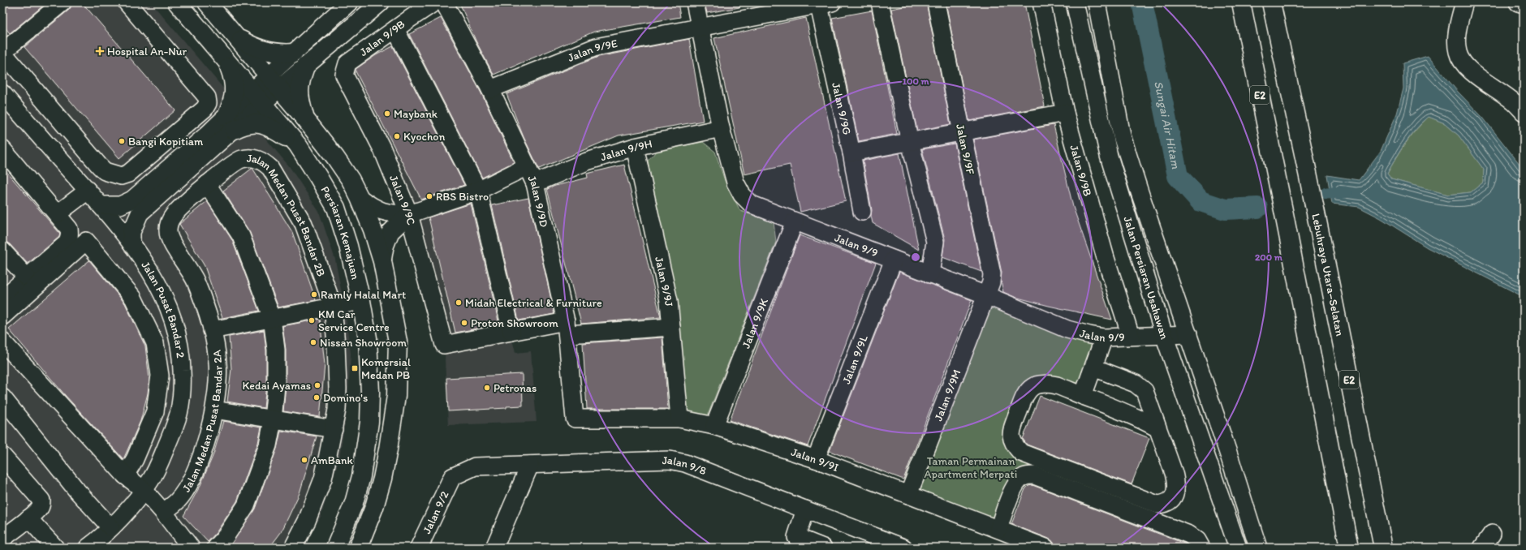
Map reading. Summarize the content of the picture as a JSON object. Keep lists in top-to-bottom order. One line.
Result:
{"streets":{"main road":["E2","Persiaran Kemajuan","Lebuhraya Utara–Selatan"],"street":["Jalan 9/9B","Jalan 9/9E","Jalan 9/9G","Jalan 9/9F","Jalan 9/9H","Jalan 9/9C","Jalan 9/9D","Jalan Medan Pusat Bandar 2B","Jalan 9/9","Jalan Persiaran Usahawan","Jalan 9/9J","Jalan Pusat Bandar 2","Jalan 9/9K","Jalan 9/9L","Jalan 9/9M","Jalan Medan Pusat Bandar 2A","Jalan 9/9I","Jalan 9/8","Jalan 9/2"]},"crossings":[["Jalan 9/9B","Jalan 9/9C"],["Jalan 9/9B","Jalan 9/9"],["Jalan 9/9E","Jalan 9/9D"],["Jalan 9/9E","Jalan 9/9"],["Jalan 9/9F","Jalan 9/9"],["Jalan 9/9F","Jalan 9/9M"],["Jalan 9/9H","Jalan 9/9D"],["Jalan 9/9H","Jalan 9/9"],["Jalan 9/9H","Jalan 9/9J"],["Jalan 9/9D","Jalan 9/9I"],["Jalan Medan Pusat Bandar 2B","Jalan Medan Pusat Bandar 2A"],["Jalan 9/9","Jalan Persiaran Usahawan"],["Jalan 9/9","Jalan 9/9K"],["Jalan 9/9","Jalan 9/9L"],["Jalan 9/9","Jalan 9/9M"],["Jalan 9/9J","Jalan 9/9I"],["Jalan 9/9K","Jalan 9/9I"],["Jalan 9/9L","Jalan 9/9I"],["Jalan 9/9M","Jalan 9/9I"],["Jalan 9/8","Jalan 9/2"]],"water":["Sungai Air Hitam"],"parks":["Taman Permainan Apartment Merpati"],"places":{"health":["Hospital An-Nur"],"other":["Maybank","Kyochon","Bangi Kopitiam","RBS Bistro","Ramly Halal Mart","Midah Electrical & Furniture","KM Car Service Centre","Proton Showroom","Nissan Showroom","Kedai Ayamas","Petronas","Domino's","AmBank"],"transit":["Komersial Medan PB"]},"rings":["100 m","200 m"]}
